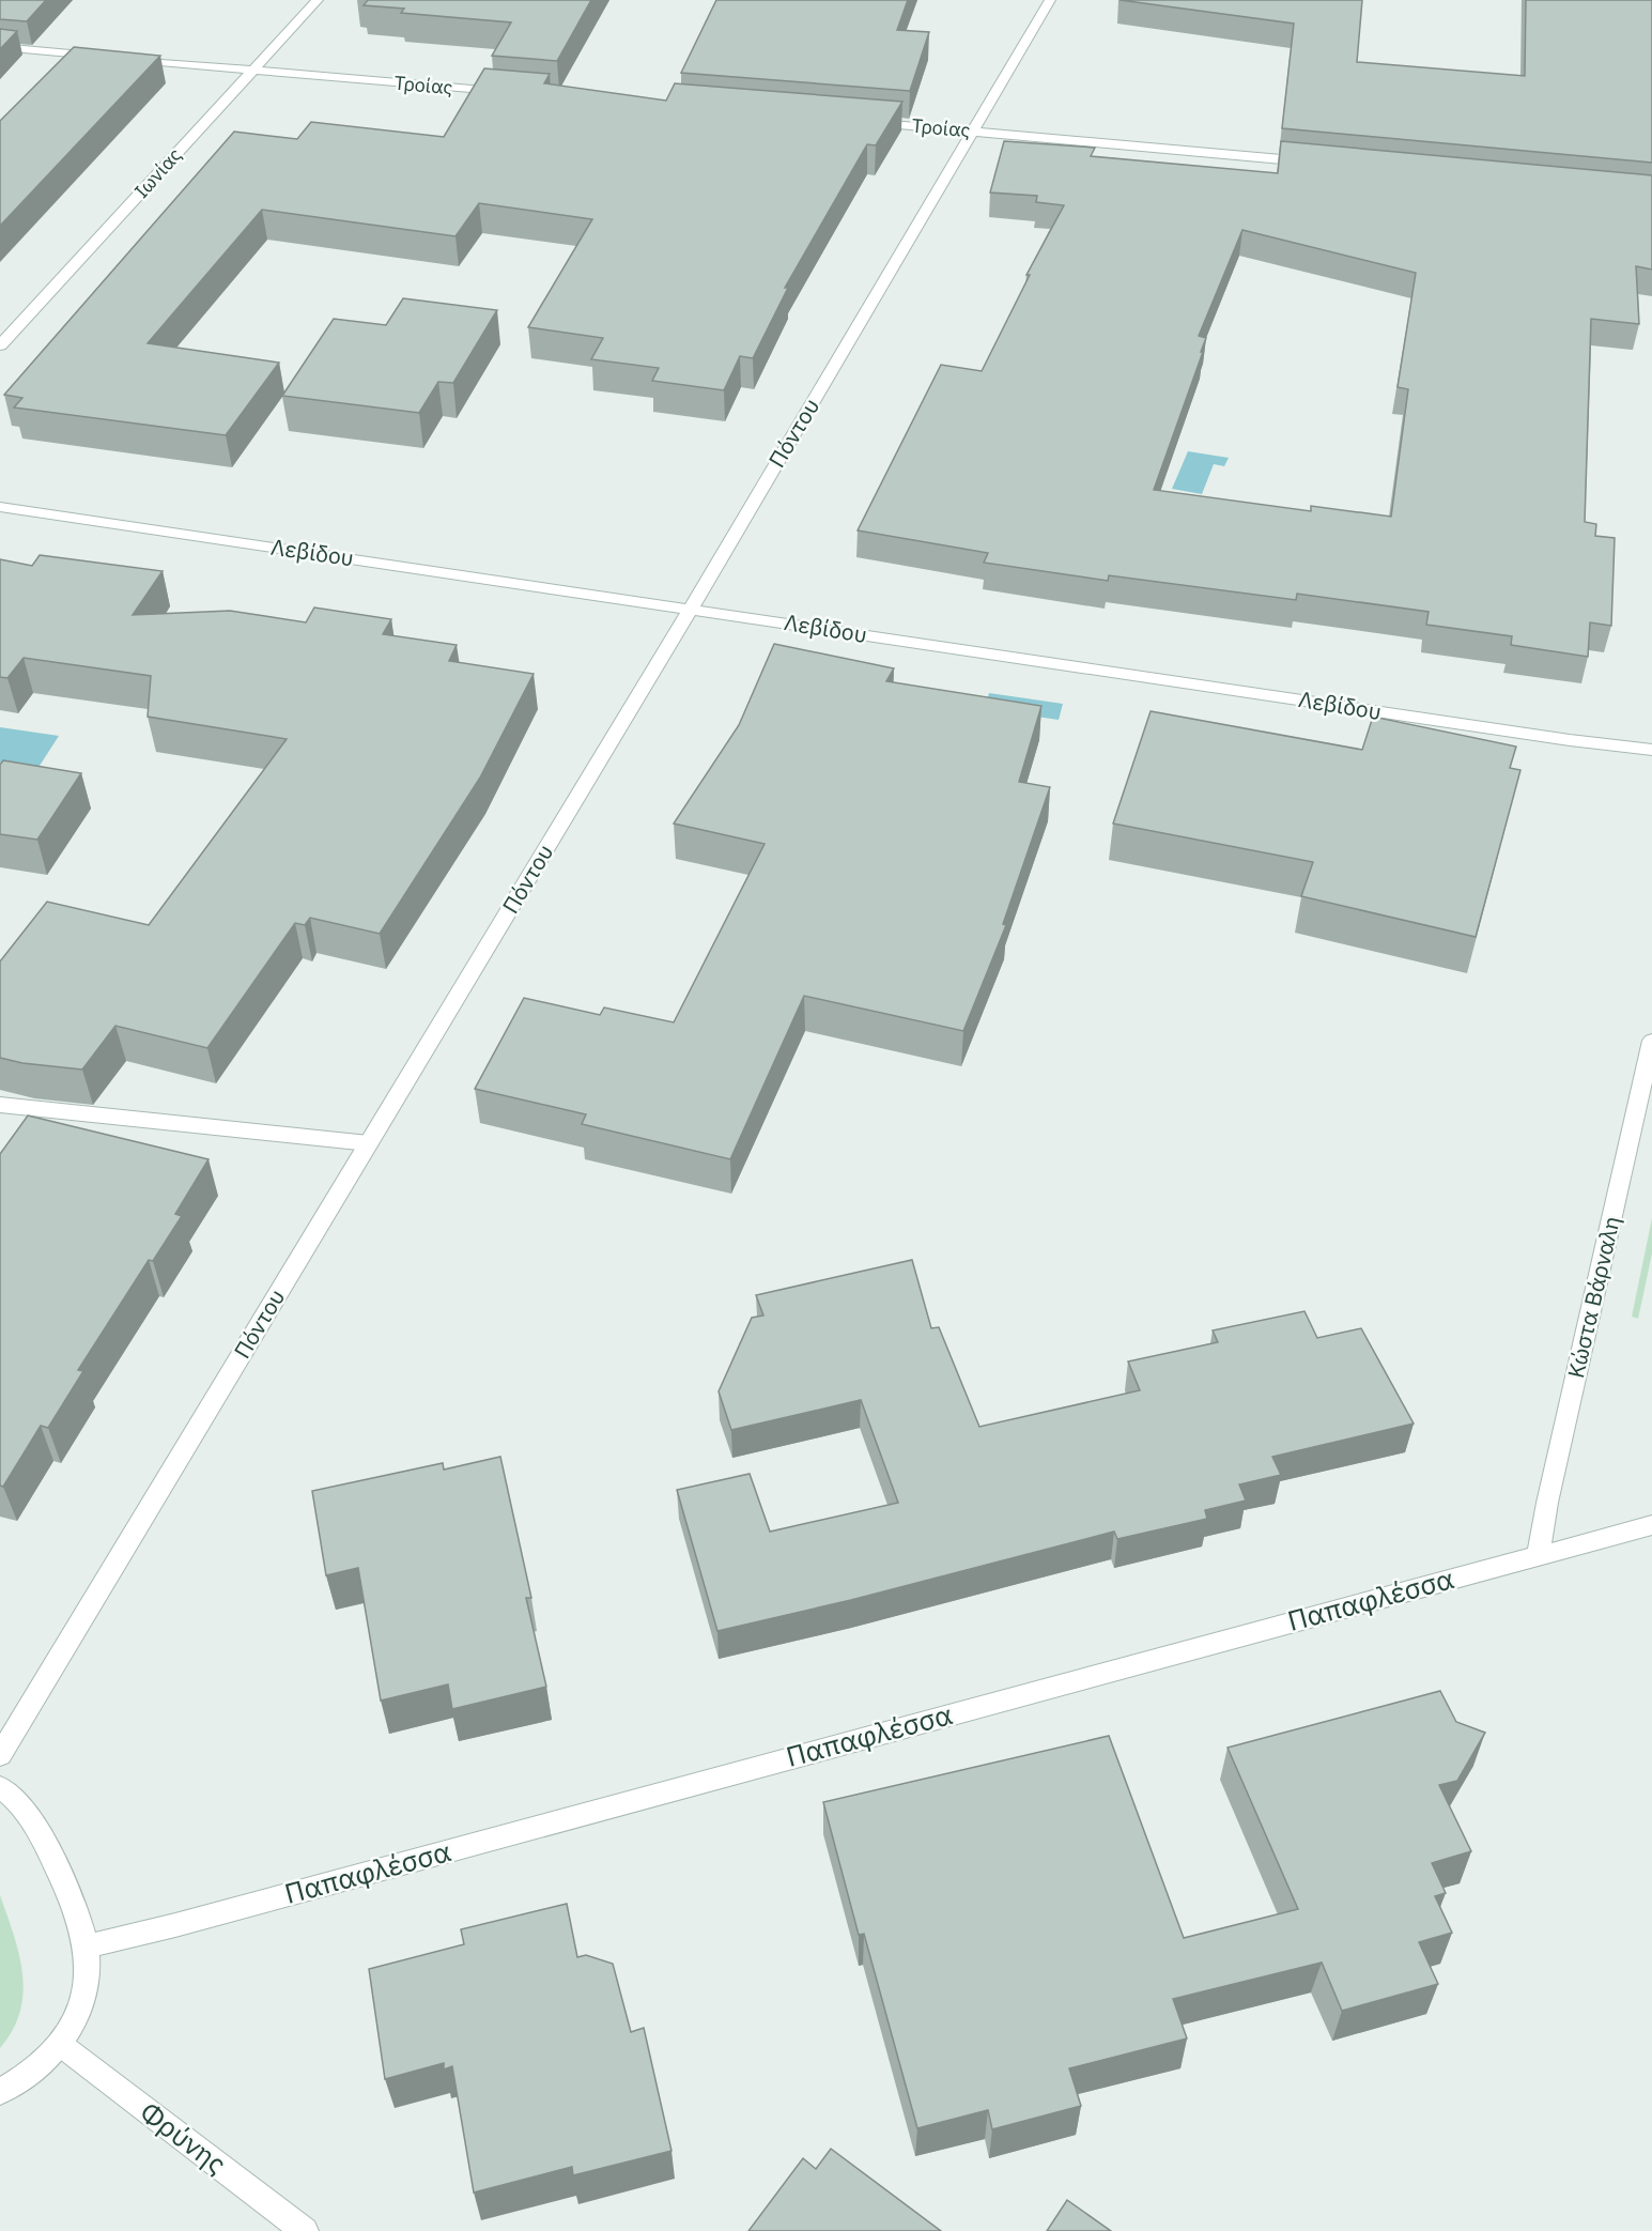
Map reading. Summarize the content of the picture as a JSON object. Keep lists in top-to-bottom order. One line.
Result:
{"streets":{"street":["Τροίας","Ιωνίας","Πόντου","Λεβίδου","Κώστα Βάρναλη","Παπαφλέσσα","Φρύνης"]},"crossings":[["Τροίας","Ιωνίας"],["Τροίας","Πόντου"],["Πόντου","Λεβίδου"],["Κώστα Βάρναλη","Παπαφλέσσα"]]}
